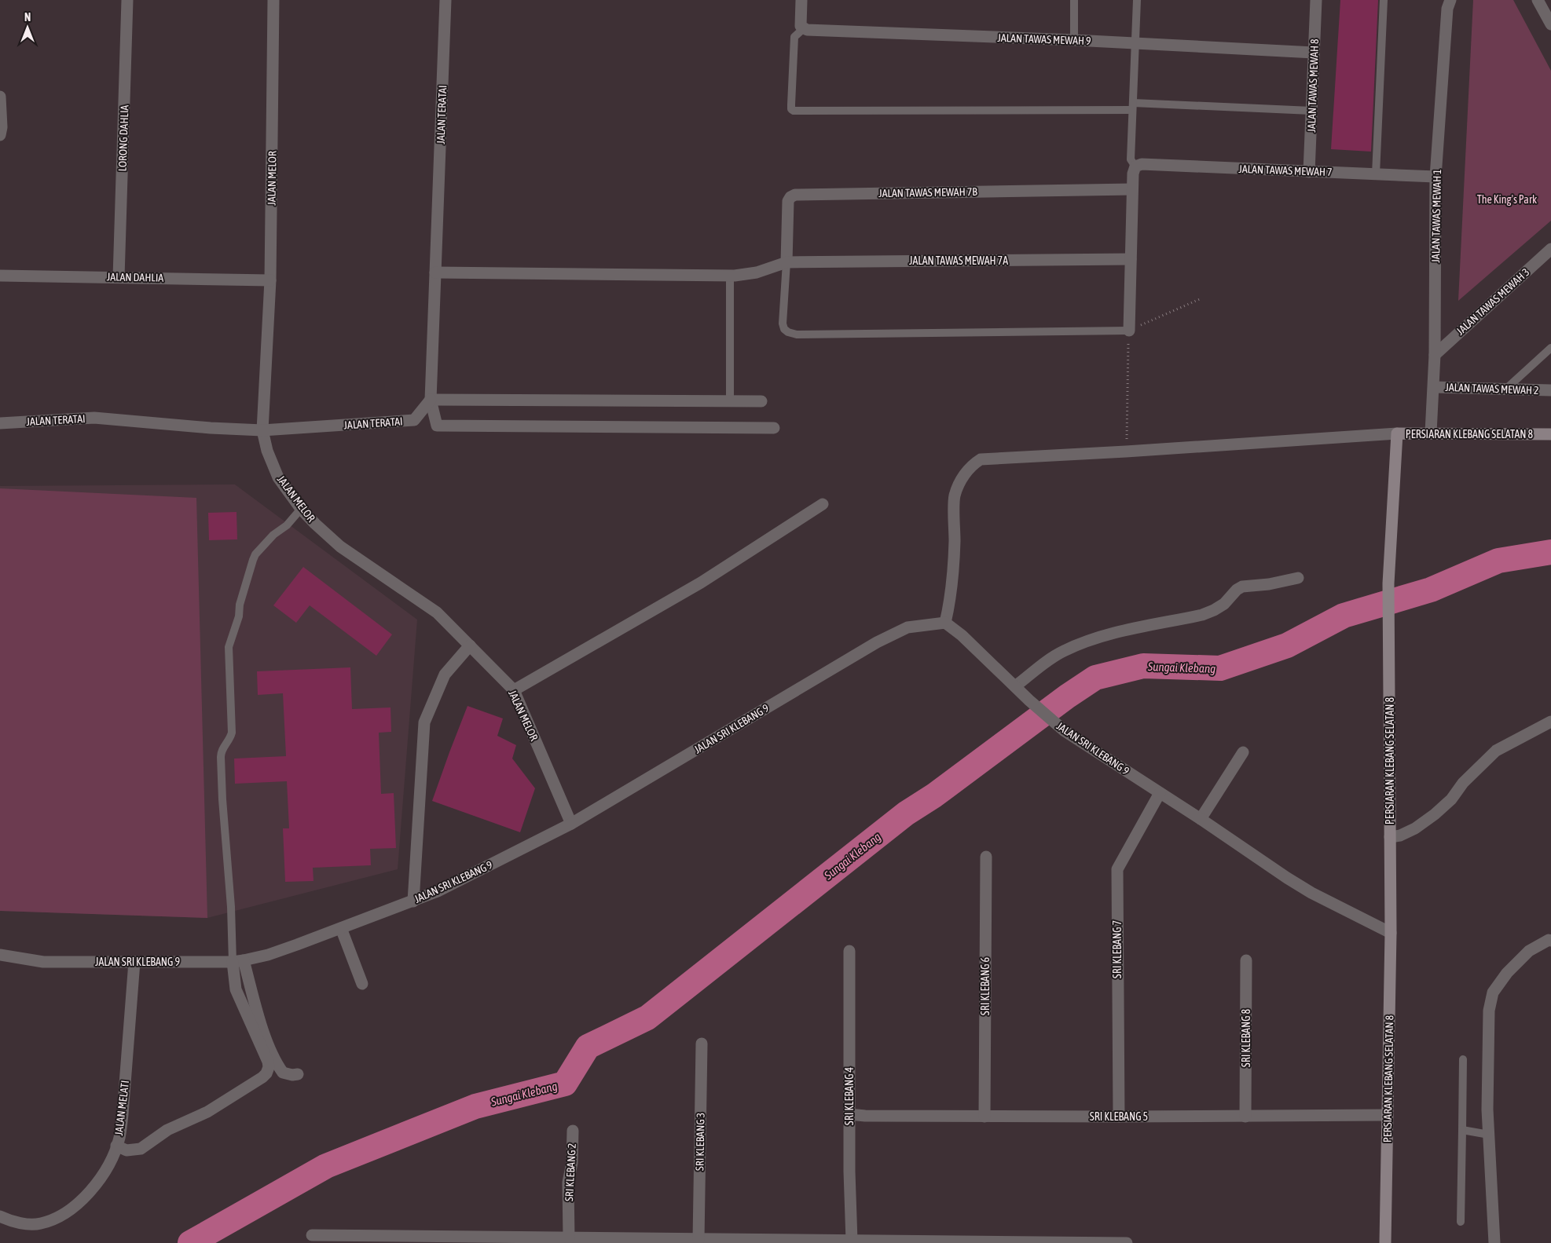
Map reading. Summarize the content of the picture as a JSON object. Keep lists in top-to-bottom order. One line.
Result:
{"streets":{"street":["JALAN TAWAS MEWAH 9","JALAN TAWAS MEWAH 8","JALAN TERATAI","LORONG DAHLIA","JALAN TAWAS MEWAH 7","JALAN MELOR","JALAN TAWAS MEWAH 7B","JALAN TAWAS MEWAH 1","JALAN TAWAS MEWAH 7A","JALAN DAHLIA","JALAN TAWAS MEWAH 3","JALAN TAWAS MEWAH 2","PERSIARAN KLEBANG SELATAN 8","JALAN SRI KLEBANG 9","SRI KLEBANG 7","SRI KLEBANG 6","SRI KLEBANG 8","SRI KLEBANG 4","JALAN MELATI","SRI KLEBANG 5","SRI KLEBANG 3","SRI KLEBANG 2"]},"crossings":[["JALAN TAWAS MEWAH 9","JALAN TAWAS MEWAH 8"],["JALAN TAWAS MEWAH 8","JALAN TAWAS MEWAH 7"],["JALAN TERATAI","JALAN MELOR"],["JALAN TERATAI","JALAN TAWAS MEWAH 7A"],["LORONG DAHLIA","JALAN DAHLIA"],["JALAN TAWAS MEWAH 7","JALAN TAWAS MEWAH 1"],["JALAN MELOR","JALAN DAHLIA"],["JALAN MELOR","JALAN SRI KLEBANG 9"],["JALAN TAWAS MEWAH 7B","JALAN TAWAS MEWAH 7A"],["JALAN TAWAS MEWAH 1","JALAN TAWAS MEWAH 3"],["JALAN TAWAS MEWAH 1","JALAN TAWAS MEWAH 2"],["JALAN TAWAS MEWAH 1","PERSIARAN KLEBANG SELATAN 8"],["PERSIARAN KLEBANG SELATAN 8","JALAN SRI KLEBANG 9"],["PERSIARAN KLEBANG SELATAN 8","SRI KLEBANG 5"],["JALAN SRI KLEBANG 9","SRI KLEBANG 7"],["JALAN SRI KLEBANG 9","JALAN MELATI"],["SRI KLEBANG 7","SRI KLEBANG 5"],["SRI KLEBANG 6","SRI KLEBANG 5"],["SRI KLEBANG 8","SRI KLEBANG 5"],["SRI KLEBANG 4","SRI KLEBANG 5"]],"water":["Sungai Klebang"],"parks":["The King's Park"],"north":"top"}
